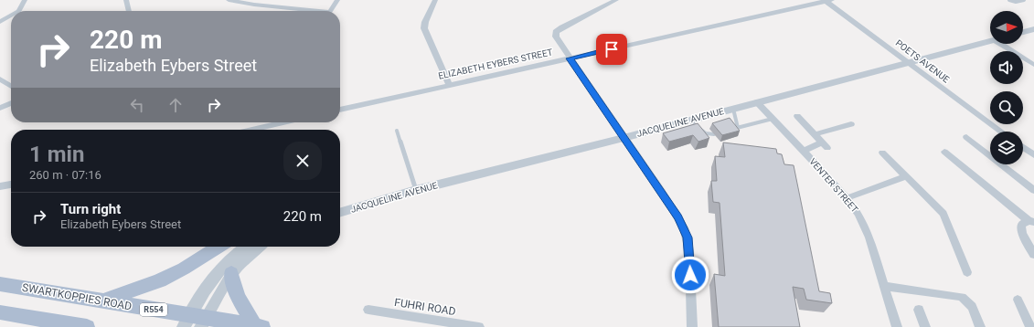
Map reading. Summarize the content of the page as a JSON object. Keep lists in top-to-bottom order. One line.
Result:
{"streets":{"main road":["SWARTKOPPIES ROAD","R554"],"street":["POETS AVENUE","ELIZABETH EYBERS STREET","JACQUELINE AVENUE","VENTER STREET","FUHRI ROAD"]},"crossings":[["POETS AVENUE","ELIZABETH EYBERS STREET"],["POETS AVENUE","JACQUELINE AVENUE"],["JACQUELINE AVENUE","VENTER STREET"]],"north":"right","page":{"turn":["220 m","Elizabeth Eybers Street"],"heading":["1 min","260 m · 07:16"],"list":[{"name":"Turn right","note":"Elizabeth Eybers Street","value":"220 m"}]}}
